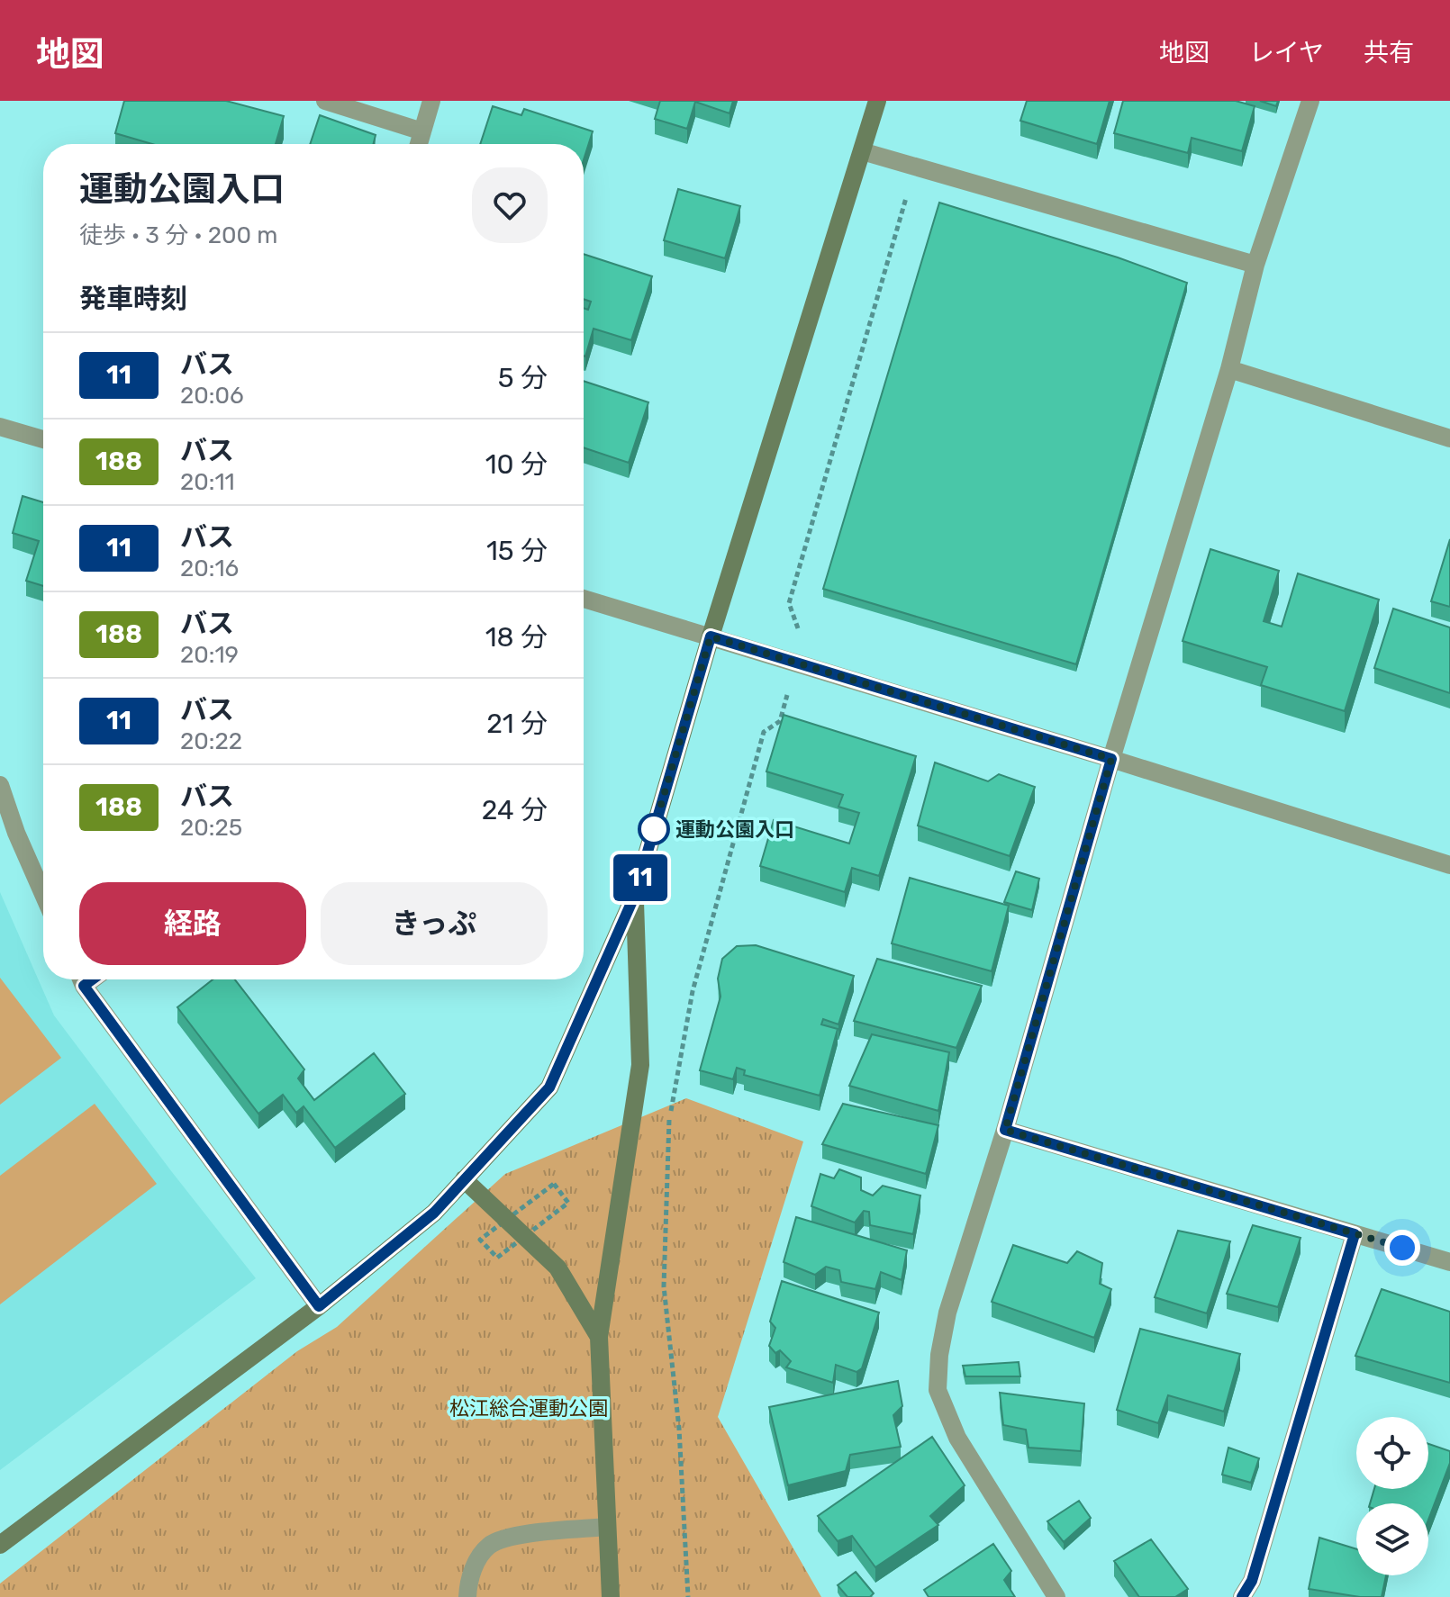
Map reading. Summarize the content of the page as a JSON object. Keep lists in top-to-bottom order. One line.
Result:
{"parks":["松江総合運動公園"],"places":["運動公園入口"],"lines":["bus line 11"],"page":{"header":"地図","nav":["地図","レイヤ","共有"],"on_map":"11","heading":[["運動公園入口","徒歩 · 3 分 · 200 m"],"発車時刻"],"list":[{"mark":"11","name":"バス","note":"20:06","value":"5 分"},{"mark":"188","name":"バス","note":"20:11","value":"10 分"},{"mark":"11","name":"バス","note":"20:16","value":"15 分"},{"mark":"188","name":"バス","note":"20:19","value":"18 分"},{"mark":"11","name":"バス","note":"20:22","value":"21 分"},{"mark":"188","name":"バス","note":"20:25","value":"24 分"}],"buttons":["経路","きっぷ"]}}
